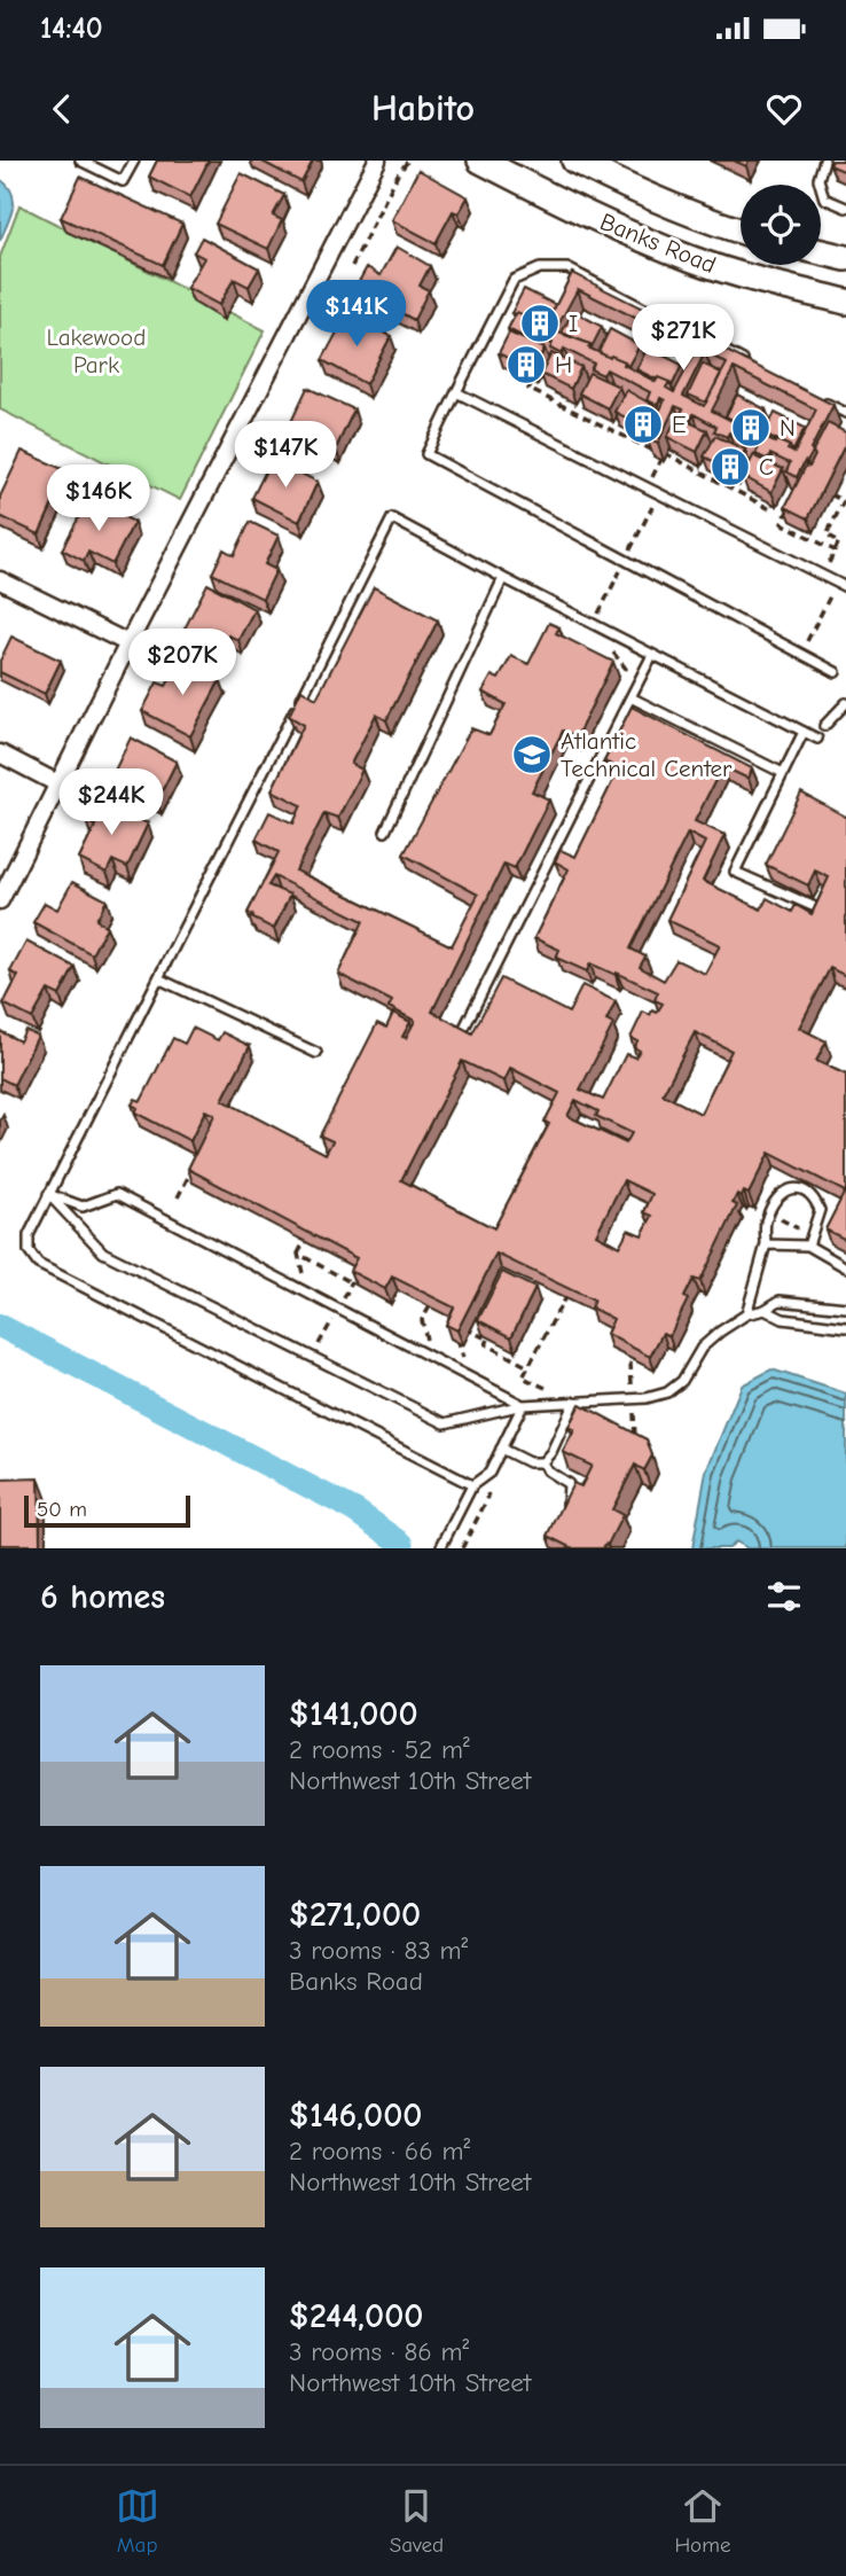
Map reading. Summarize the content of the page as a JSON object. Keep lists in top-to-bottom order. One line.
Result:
{"streets":{"street":["Banks Road"]},"parks":["Lakewood Park"],"places":{"building":["I","H","E","N","C"],"school or university":["Atlantic Technical Center"]},"scale_bar":"50 m","page":{"status":"14:40","header":"Habito","price":["$141K","$271K","$147K","$146K","$207K","$244K"],"scale":"50 m","heading":"6 homes","list":[{"name":"$141,000","note":"2 rooms · 52 m² · Northwest 10th Street"},{"name":"$271,000","note":"3 rooms · 83 m² · Banks Road"},{"name":"$146,000","note":"2 rooms · 66 m² · Northwest 10th Street"},{"name":"$244,000","note":"3 rooms · 86 m² · Northwest 10th Street"}],"tabs":["Map","Saved","Home"]}}
